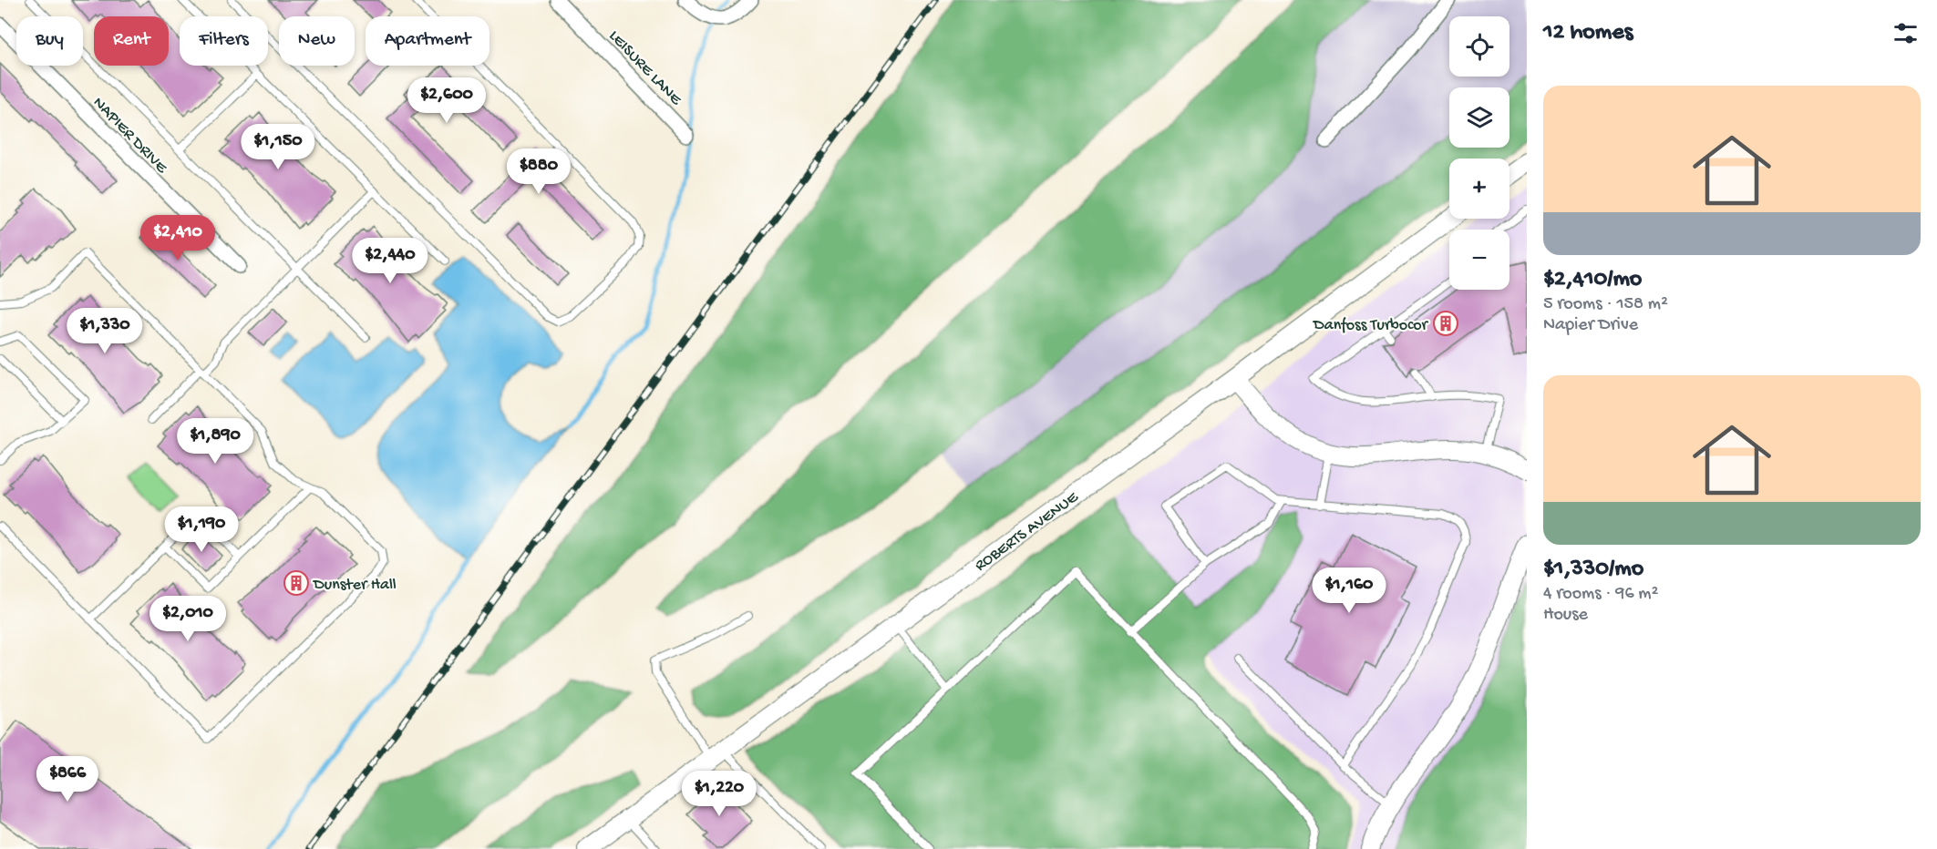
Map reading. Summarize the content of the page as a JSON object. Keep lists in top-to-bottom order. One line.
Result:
{"streets":{"street":["LEISURE LANE","NAPIER DRIVE","ROBERTS AVENUE"]},"places":{"building":["Danfoss Turbocor","Dunster Hall"]},"page":{"heading":"12 homes","map_buttons":["+","−"],"chip":["Buy","Rent","Filters","New","Apartment"],"list":[{"name":"$2,410/mo","note":"5 rooms · 158 m² · Napier Drive"},{"name":"$1,330/mo","note":"4 rooms · 96 m² · House"}],"price":["$2,600","$1,150","$880","$2,410","$2,440","$1,330","$1,890","$1,190","$1,160","$2,010","$866","$1,220"]}}
